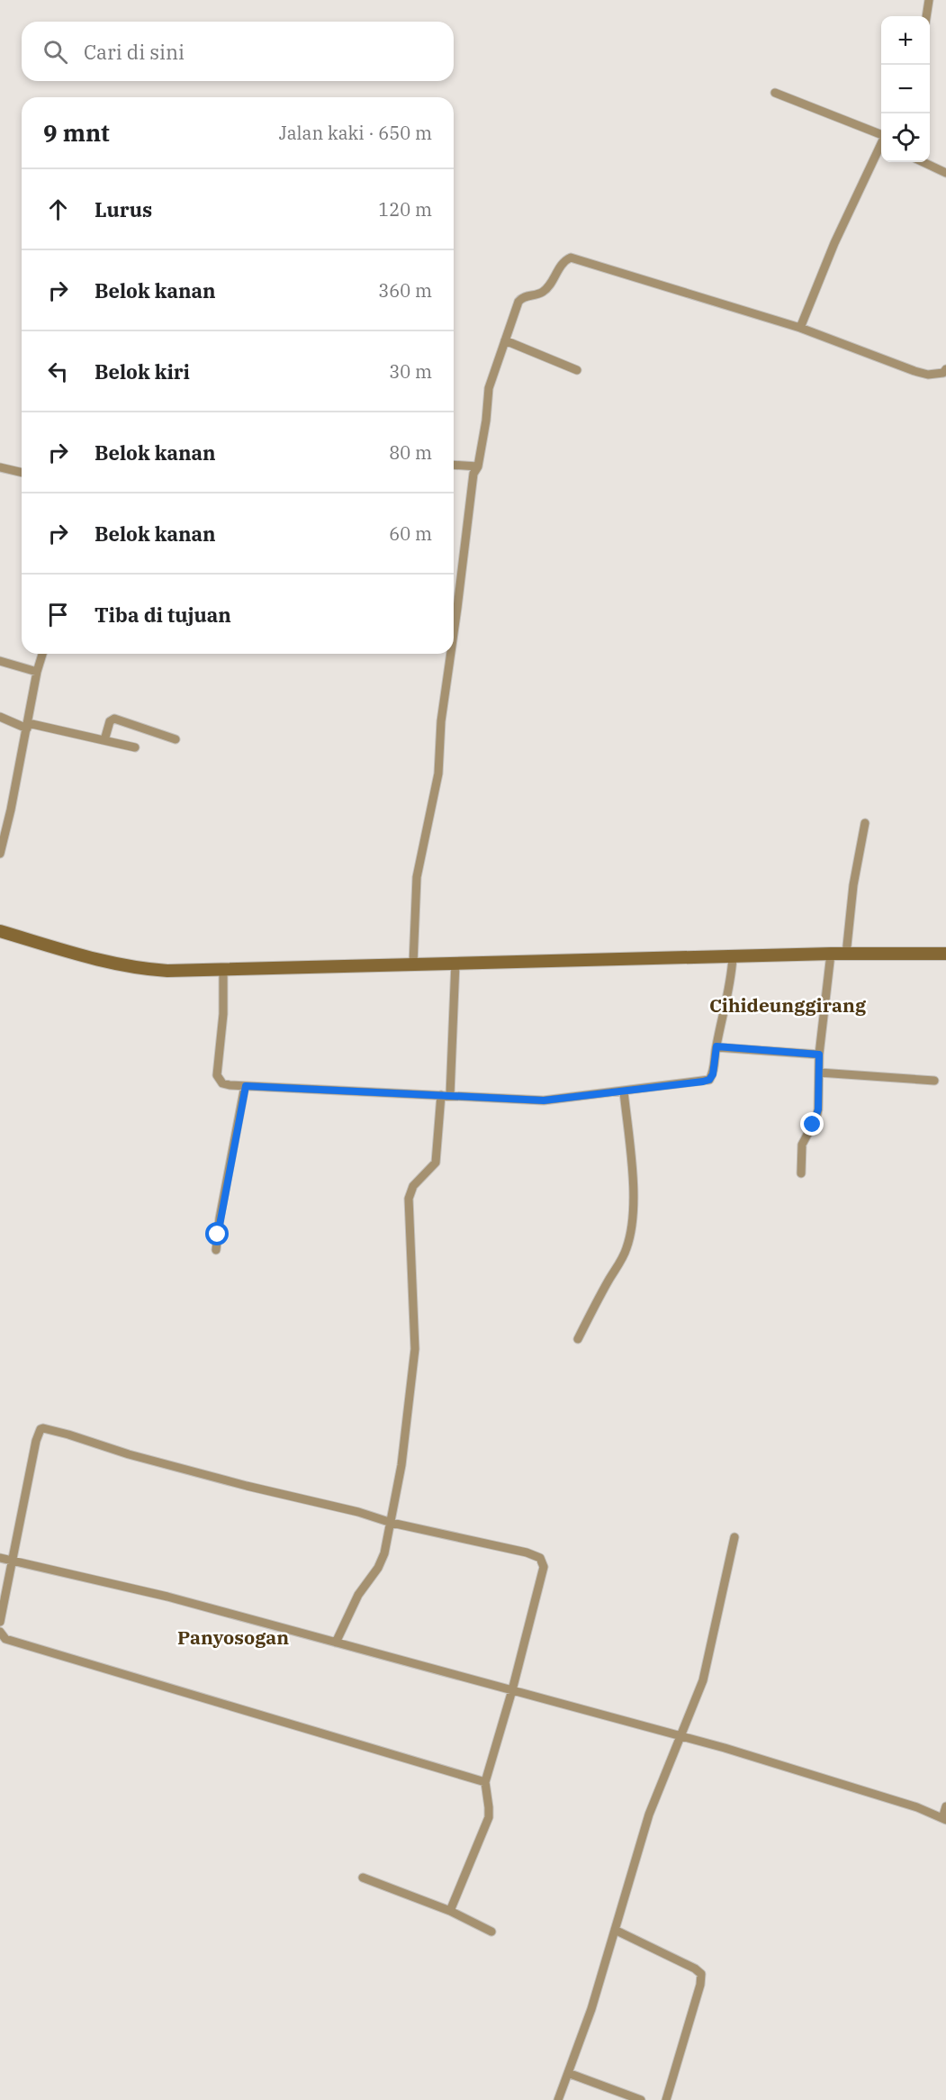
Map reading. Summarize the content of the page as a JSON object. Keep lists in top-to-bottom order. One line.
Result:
{"districts":["Cihideunggirang","Panyosogan"],"page":{"map_buttons":["+","−"],"search":"Cari di sini","heading":["9 mnt","Jalan kaki · 650 m"],"list":[["Lurus","120 m"],["Belok kanan","360 m"],["Belok kiri","30 m"],["Belok kanan","80 m"],["Belok kanan","60 m"],"Tiba di tujuan"]}}
